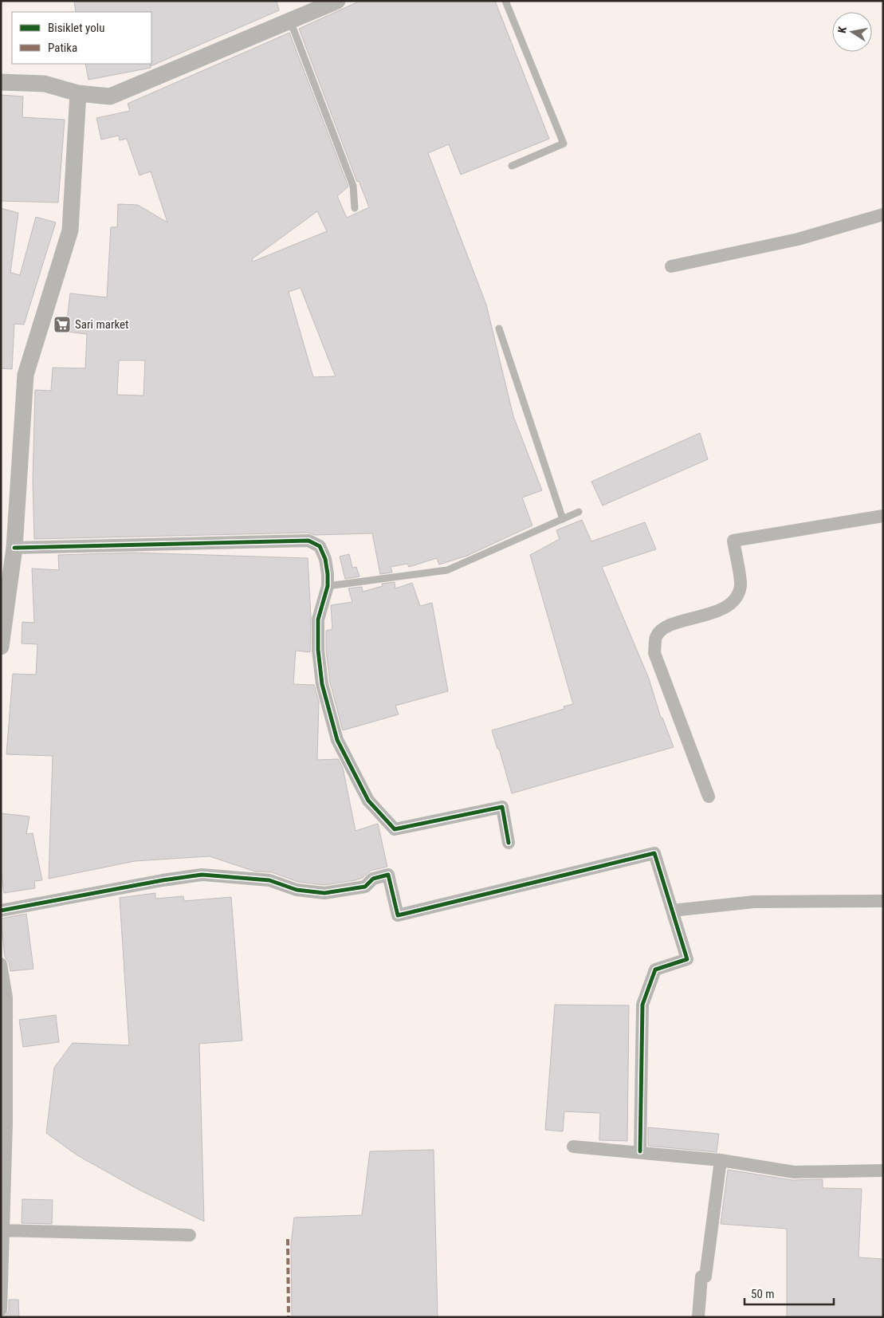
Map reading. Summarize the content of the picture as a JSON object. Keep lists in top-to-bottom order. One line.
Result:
{"places":{"supermarket":["Sari market"]},"legend":["Bisiklet yolu","Patika"],"scale_bar":"50 m","north":"left"}
